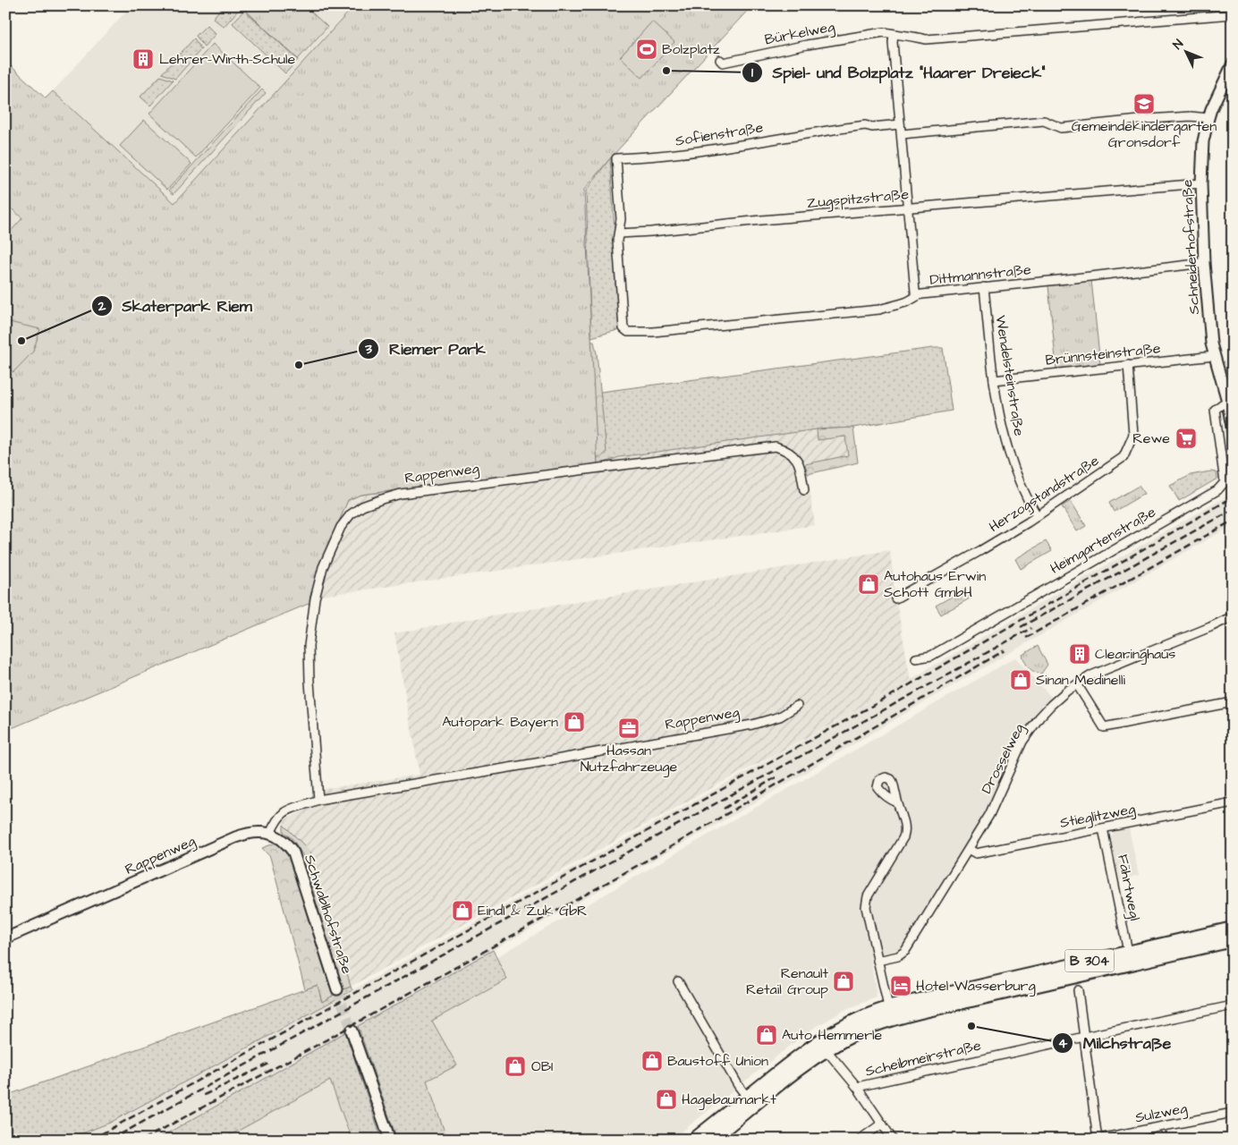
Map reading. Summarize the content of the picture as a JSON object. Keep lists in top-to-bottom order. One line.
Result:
{"streets":{"main road":["B 304"],"street":["Bürkelweg","Sofienstraße","Zugspitzstraße","Schneiderhofstraße","Dittmannstraße","Brünnsteinstraße","Wendelsteinstraße","Rappenweg","Herzogstandstraße","Heimgartenstraße","Drosselweg","Stieglitzweg","Fährtwegl","Schwablhofstraße","Scheibmeirstraße","Sulzweg"]},"crossings":[["Sofienstraße","Zugspitzstraße"],["Sofienstraße","Dittmannstraße"],["Zugspitzstraße","Schneiderhofstraße"],["Zugspitzstraße","Dittmannstraße"],["Schneiderhofstraße","Dittmannstraße"],["Schneiderhofstraße","Brünnsteinstraße"],["Schneiderhofstraße","Heimgartenstraße"],["Dittmannstraße","Wendelsteinstraße"],["Brünnsteinstraße","Wendelsteinstraße"],["Brünnsteinstraße","Herzogstandstraße"],["Wendelsteinstraße","Herzogstandstraße"],["Rappenweg","Schwablhofstraße"],["Drosselweg","Stieglitzweg"],["Stieglitzweg","Fährtwegl"],["Fährtwegl","B 304"]],"places":{"sports":["Bolzplatz"],"building":["Lehrer-Wirth-Schule","Clearinghaus"],"other":["Spiel- und Bolzplatz \"Haarer Dreieck\"","Skaterpark Riem","Riemer Park","Milchstraße"],"school or university":["Gemeindekindergarten Gronsdorf"],"supermarket":["Rewe"],"shop":["Autohaus Erwin Schott GmbH","Sinan Medinelli","Autopark Bayern","Eindl & Zuk GbR","Renault Retail Group","Auto Hemmerle","Baustoff Union","OBI","Hagebaumarkt"],"office":["Hassan Nutzfahrzeuge"],"hotel":["Hotel Wasserburg"]},"north":"top left"}
